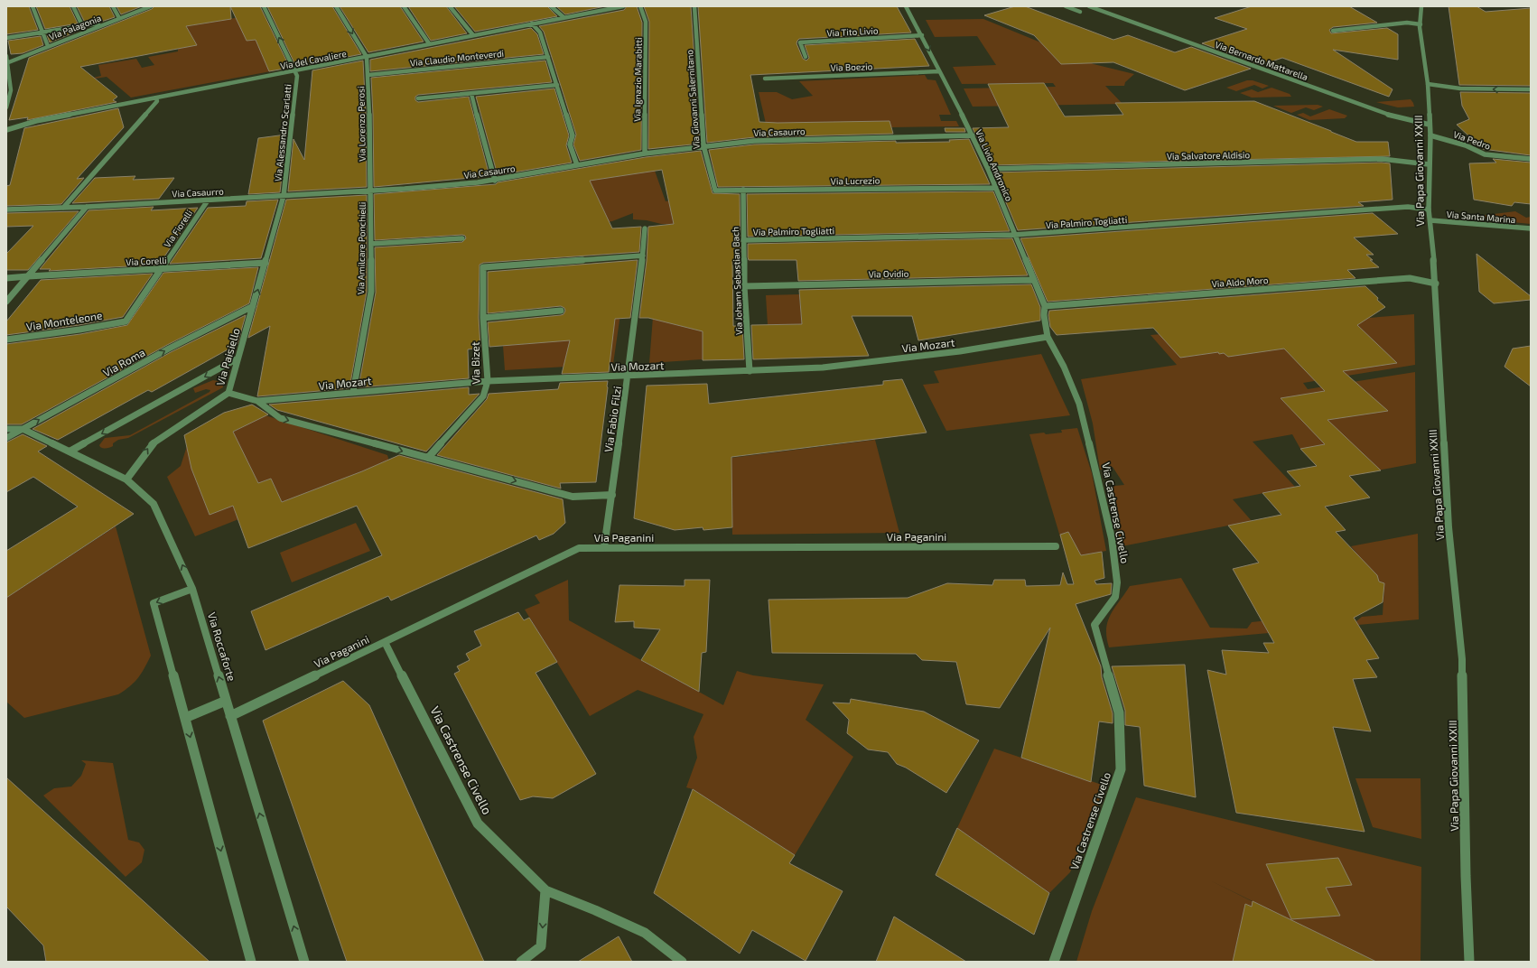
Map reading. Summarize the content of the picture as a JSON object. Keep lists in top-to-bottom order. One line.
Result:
{"streets":{"street":["Via Palagonia","Via Tito Livio","Via Claudio Monteverdi","Via del Cavaliere","Via Bernardo Mattarella","Via Boezio","Via Ignazio Marabitti","Via Giovanni Salernitano","Via Lorenzo Perosi","Via Casaurro","Via Alessandro Scarlatti","Via Pedro","Via Salvatore Aldisio","Via Livio Andronico","Via Papa Giovanni XXIII","Via Lucrezio","Via Santa Marina","Via Palmiro Togliatti","Via Fiorelli","Via Amilcare Ponchielli","Via Corelli","Via Ovidio","Via Johann Sebastian Bach","Via Aldo Moro","Via Monteleone","Via Mozart","Via Paisiello","Via Roma","Via Bizet","Via Fabio Filzi","Via Castrense Civello","Via Paganini","Via Roccaforte"]},"crossings":[["Via Tito Livio","Via Livio Andronico"],["Via Claudio Monteverdi","Via Lorenzo Perosi"],["Via del Cavaliere","Via Lorenzo Perosi"],["Via del Cavaliere","Via Alessandro Scarlatti"],["Via Bernardo Mattarella","Via Papa Giovanni XXIII"],["Via Boezio","Via Livio Andronico"],["Via Ignazio Marabitti","Via Casaurro"],["Via Giovanni Salernitano","Via Casaurro"],["Via Giovanni Salernitano","Via Lucrezio"],["Via Lorenzo Perosi","Via Casaurro"],["Via Lorenzo Perosi","Via Amilcare Ponchielli"],["Via Casaurro","Via Alessandro Scarlatti"],["Via Casaurro","Via Livio Andronico"],["Via Casaurro","Via Fiorelli"],["Via Casaurro","Via Amilcare Ponchielli"],["Via Casaurro","Via Paisiello"],["Via Alessandro Scarlatti","Via Paisiello"],["Via Pedro","Via Papa Giovanni XXIII"],["Via Salvatore Aldisio","Via Livio Andronico"],["Via Salvatore Aldisio","Via Papa Giovanni XXIII"],["Via Livio Andronico","Via Lucrezio"],["Via Livio Andronico","Via Palmiro Togliatti"],["Via Livio Andronico","Via Ovidio"],["Via Livio Andronico","Via Aldo Moro"],["Via Livio Andronico","Via Mozart"],["Via Livio Andronico","Via Castrense Civello"],["Via Papa Giovanni XXIII","Via Santa Marina"],["Via Papa Giovanni XXIII","Via Palmiro Togliatti"],["Via Papa Giovanni XXIII","Via Aldo Moro"],["Via Lucrezio","Via Johann Sebastian Bach"],["Via Palmiro Togliatti","Via Johann Sebastian Bach"],["Via Fiorelli","Via Corelli"],["Via Fiorelli","Via Monteleone"],["Via Amilcare Ponchielli","Via Mozart"],["Via Corelli","Via Paisiello"],["Via Ovidio","Via Johann Sebastian Bach"],["Via Johann Sebastian Bach","Via Mozart"],["Via Mozart","Via Paisiello"],["Via Mozart","Via Bizet"],["Via Mozart","Via Fabio Filzi"],["Via Mozart","Via Castrense Civello"],["Via Paisiello","Via Roma"],["Via Paisiello","Via Roccaforte"],["Via Roma","Via Roccaforte"],["Via Bizet","Via Fabio Filzi"],["Via Fabio Filzi","Via Paganini"],["Via Castrense Civello","Via Paganini"],["Via Paganini","Via Roccaforte"]]}
